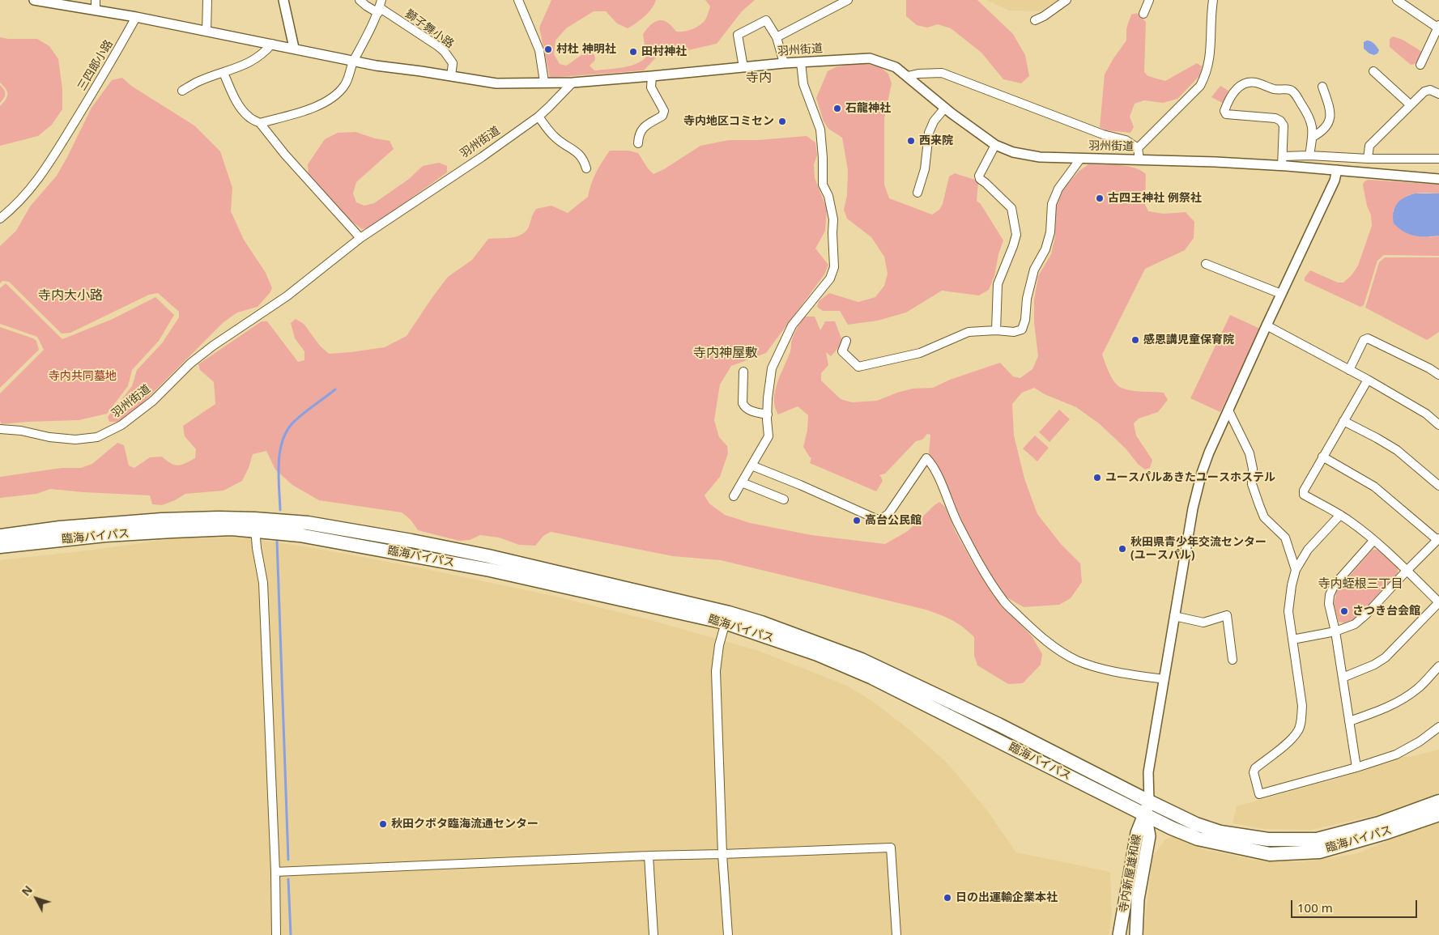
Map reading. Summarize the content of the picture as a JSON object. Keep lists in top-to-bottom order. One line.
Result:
{"streets":{"highway":["臨海バイパス"],"main road":["寺内新屋雄和線"],"street":["獅子舞小路","羽州街道","三四郎小路"]},"crossings":[["臨海バイパス","寺内新屋雄和線"]],"districts":["寺内","寺内大小路","寺内神屋敷","寺内蛭根三丁目"],"parks":["寺内共同墓地"],"places":["村杜 神明社","田村神社","石龍神社","寺内地区コミセン","西来院","古四王神社 例祭社","感恩講児童保育院","ユースパルあきたユースホステル","高台公民館","秋田県青少年交流センター (ユースパル)","さつき台会館","秋田クボタ臨海流通センター","日の出運輸企業本社"],"scale_bar":"100 m","north":"top left"}
